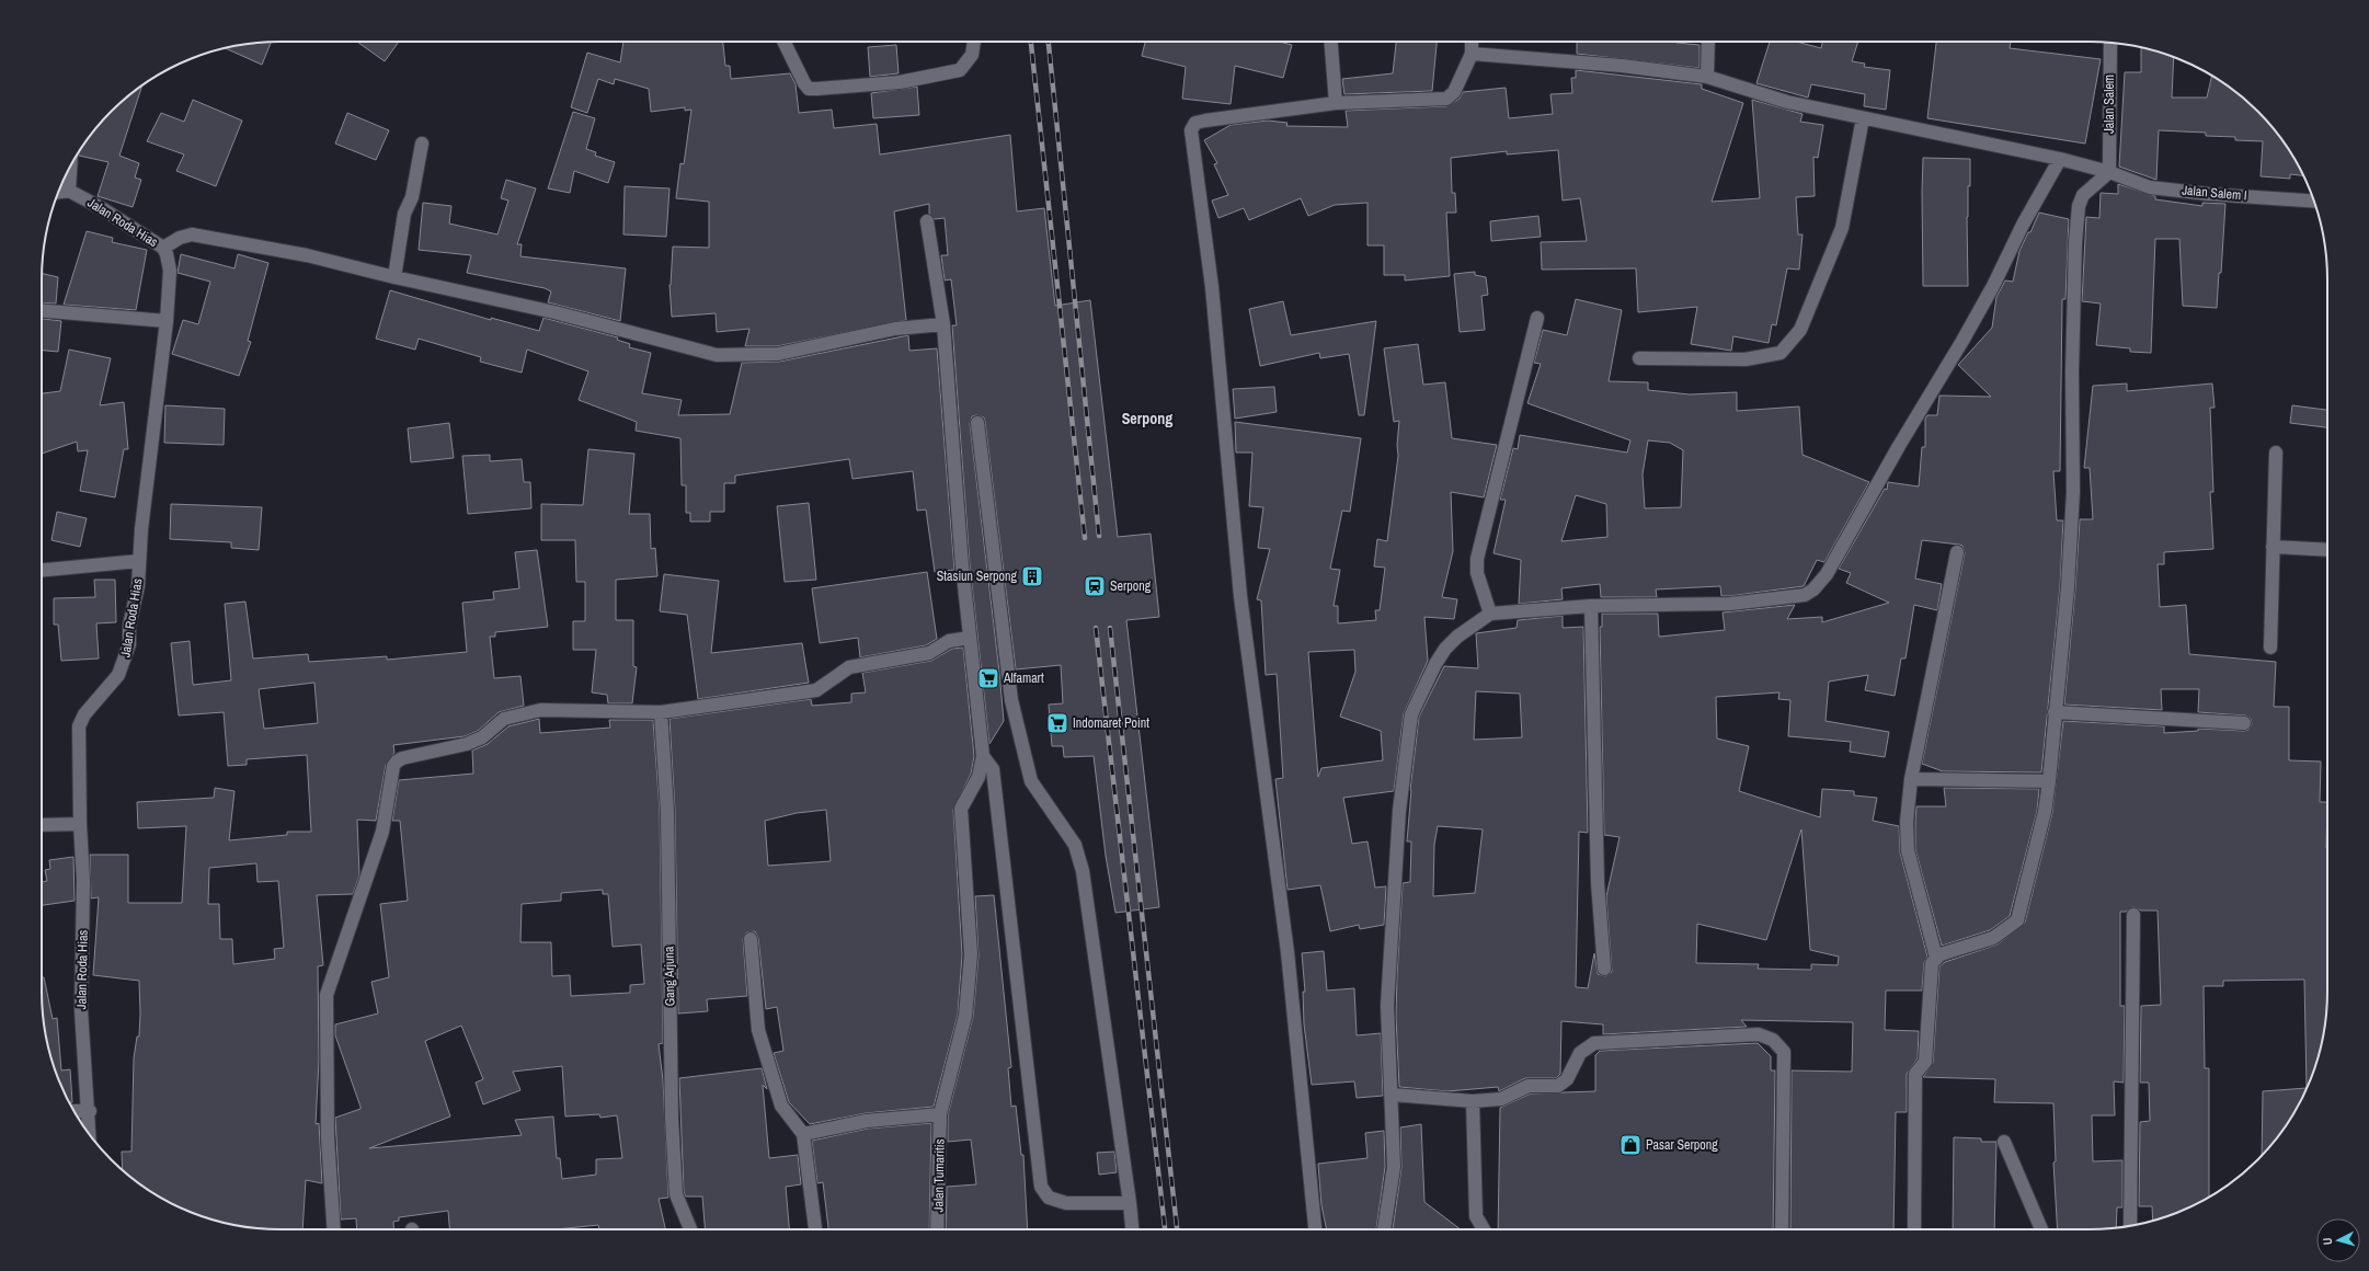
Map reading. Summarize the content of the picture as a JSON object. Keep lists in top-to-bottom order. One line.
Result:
{"streets":{"street":["Jalan Salem","Jalan Salem I","Jalan Roda Hias","Gang Arjuna","Jalan Tumaritis"]},"crossings":[["Jalan Salem","Jalan Salem I"]],"districts":["Serpong"],"places":{"building":["Stasiun Serpong"],"station":["Serpong"],"supermarket":["Alfamart","Indomaret Point"],"shop":["Pasar Serpong"]},"north":"left"}
